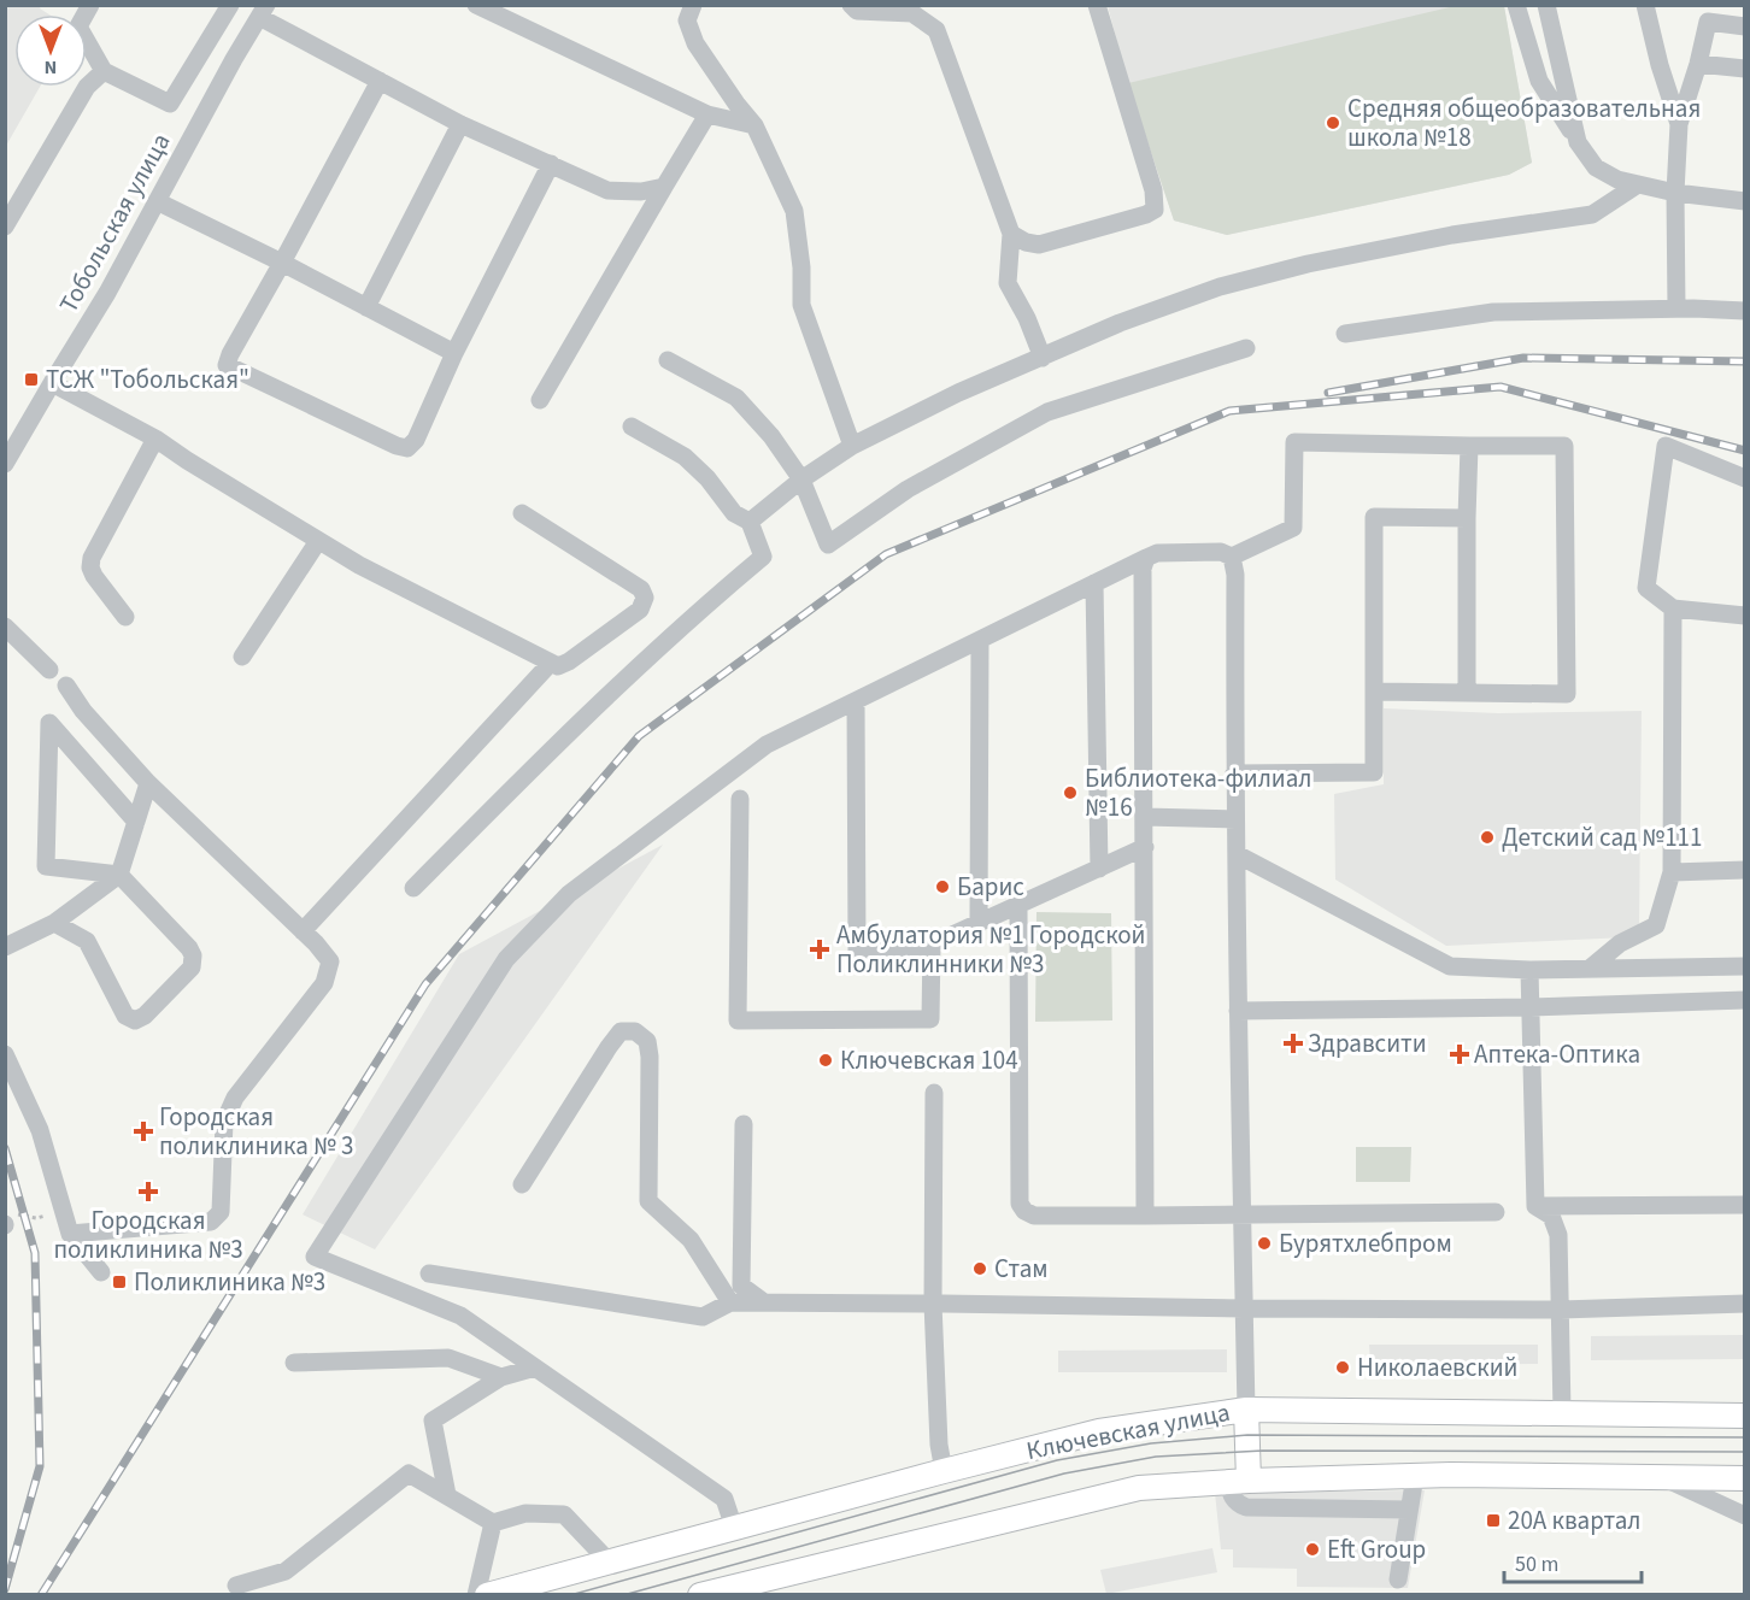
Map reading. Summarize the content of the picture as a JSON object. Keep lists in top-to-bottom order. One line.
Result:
{"streets":{"main road":["Ключевская улица"],"street":["Тобольская улица"]},"places":{"other":["Средняя общеобразовательная школа №18","Библиотека-филиал №16","Детский сад №111","Барис","Ключевская 104","Бурятхлебпром","Стам","Николаевский","Eft Group"],"transit":["ТСЖ \"Тобольская\"","Поликлиника №3","20А квартал"],"health":["Амбулатория №1 Городской Поликлинники №3","Здравсити","Аптека-Оптика","Городская поликлиника № 3","Городская поликлиника №3"]},"scale_bar":"50 m","north":"bottom"}
